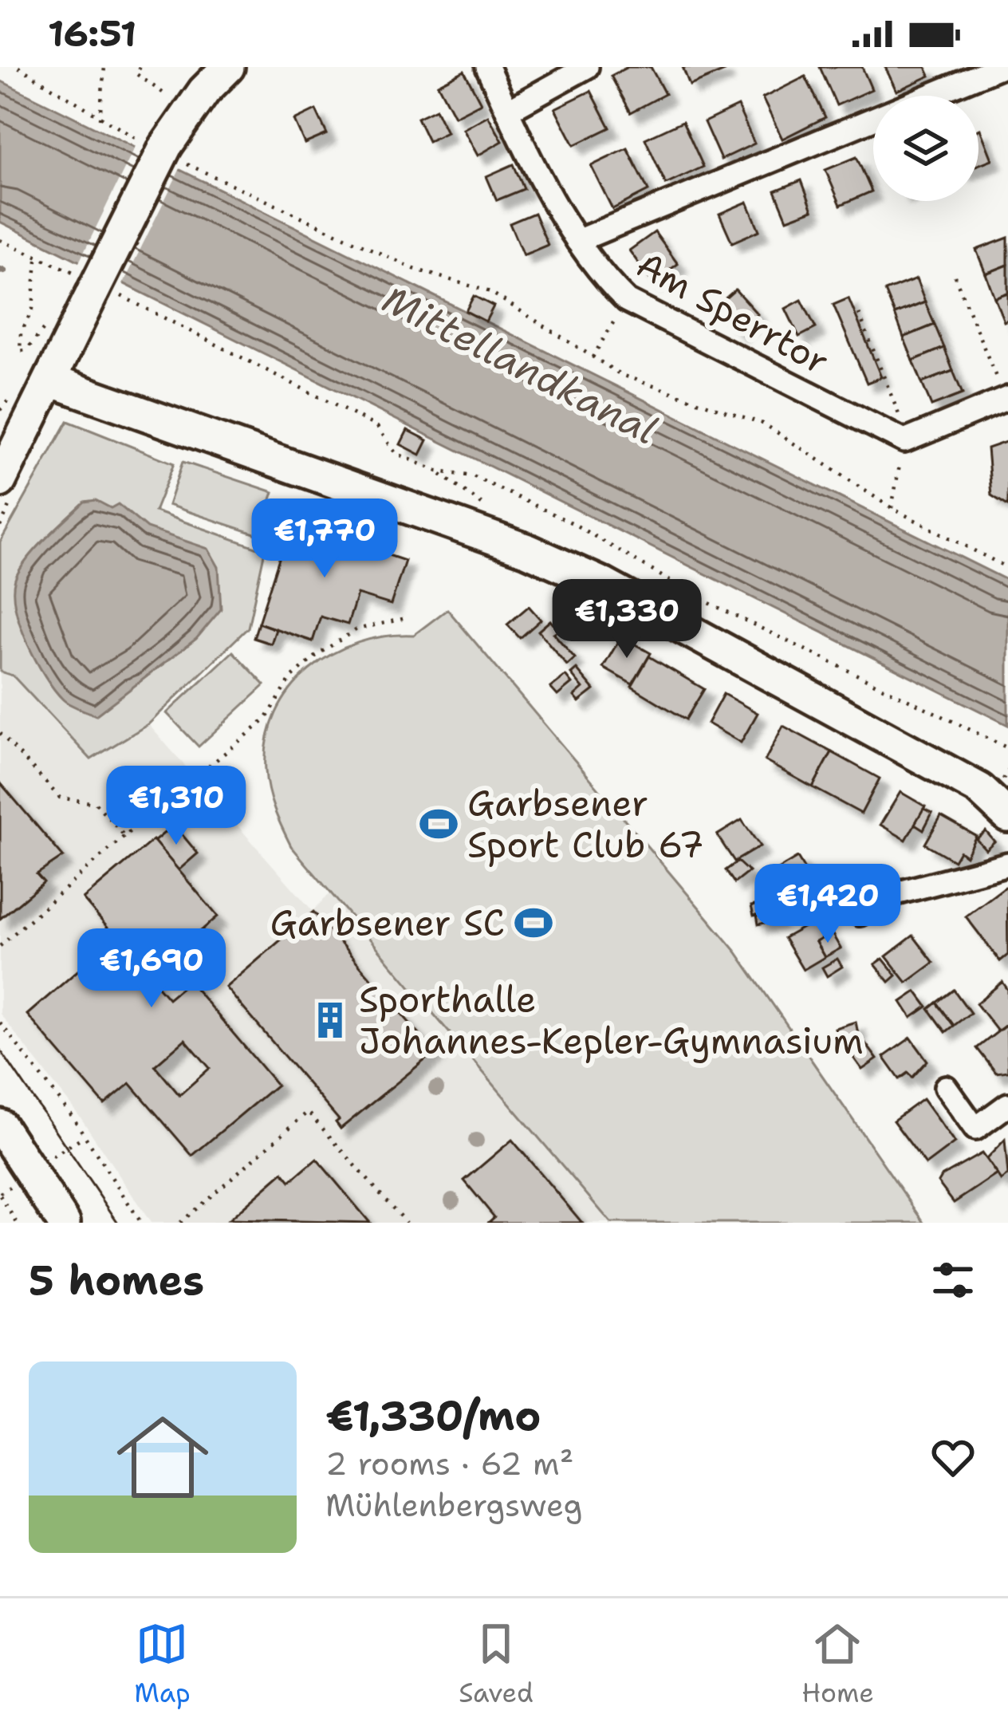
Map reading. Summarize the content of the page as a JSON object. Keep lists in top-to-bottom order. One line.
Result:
{"streets":{"street":["Am Sperrtor"]},"water":["Mittellandkanal"],"places":{"sports":["Garbsener Sport Club 67","Garbsener SC"],"building":["Sporthalle Johannes-Kepler-Gymnasium"]},"page":{"status":"16:51","price":["€1,770","€1,330","€1,310","€1,420","€1,690"],"heading":"5 homes","list":[{"name":"€1,330/mo","note":"2 rooms · 62 m² · Mühlenbergsweg"}],"tabs":["Map","Saved","Home"]}}
